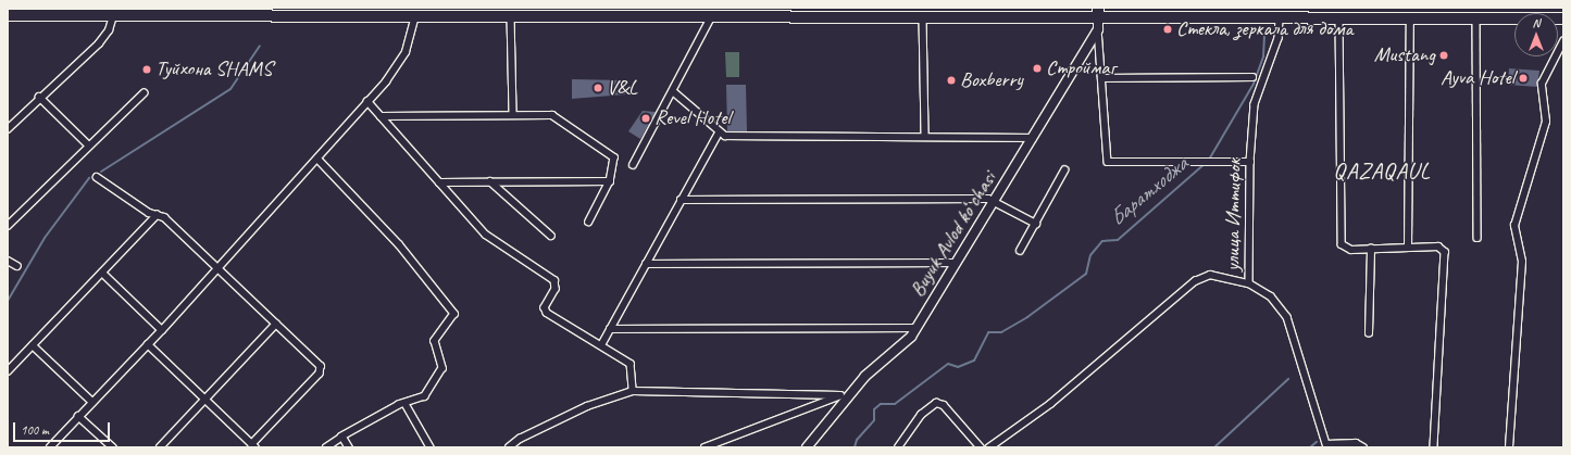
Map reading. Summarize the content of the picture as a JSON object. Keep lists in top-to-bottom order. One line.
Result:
{"streets":{"street":["улица Иттифок","Buyuk Avlod koʻchasi"]},"districts":["QAZAQAUL"],"water":["Баратходжа"],"places":["Стекла, зеркала для дома","Mustang","Строймаг","Туйхона SHAMS","Ayva Hotel","Boxberry","V&L","Revel Hotel"],"scale_bar":"100 m","north":"top"}
